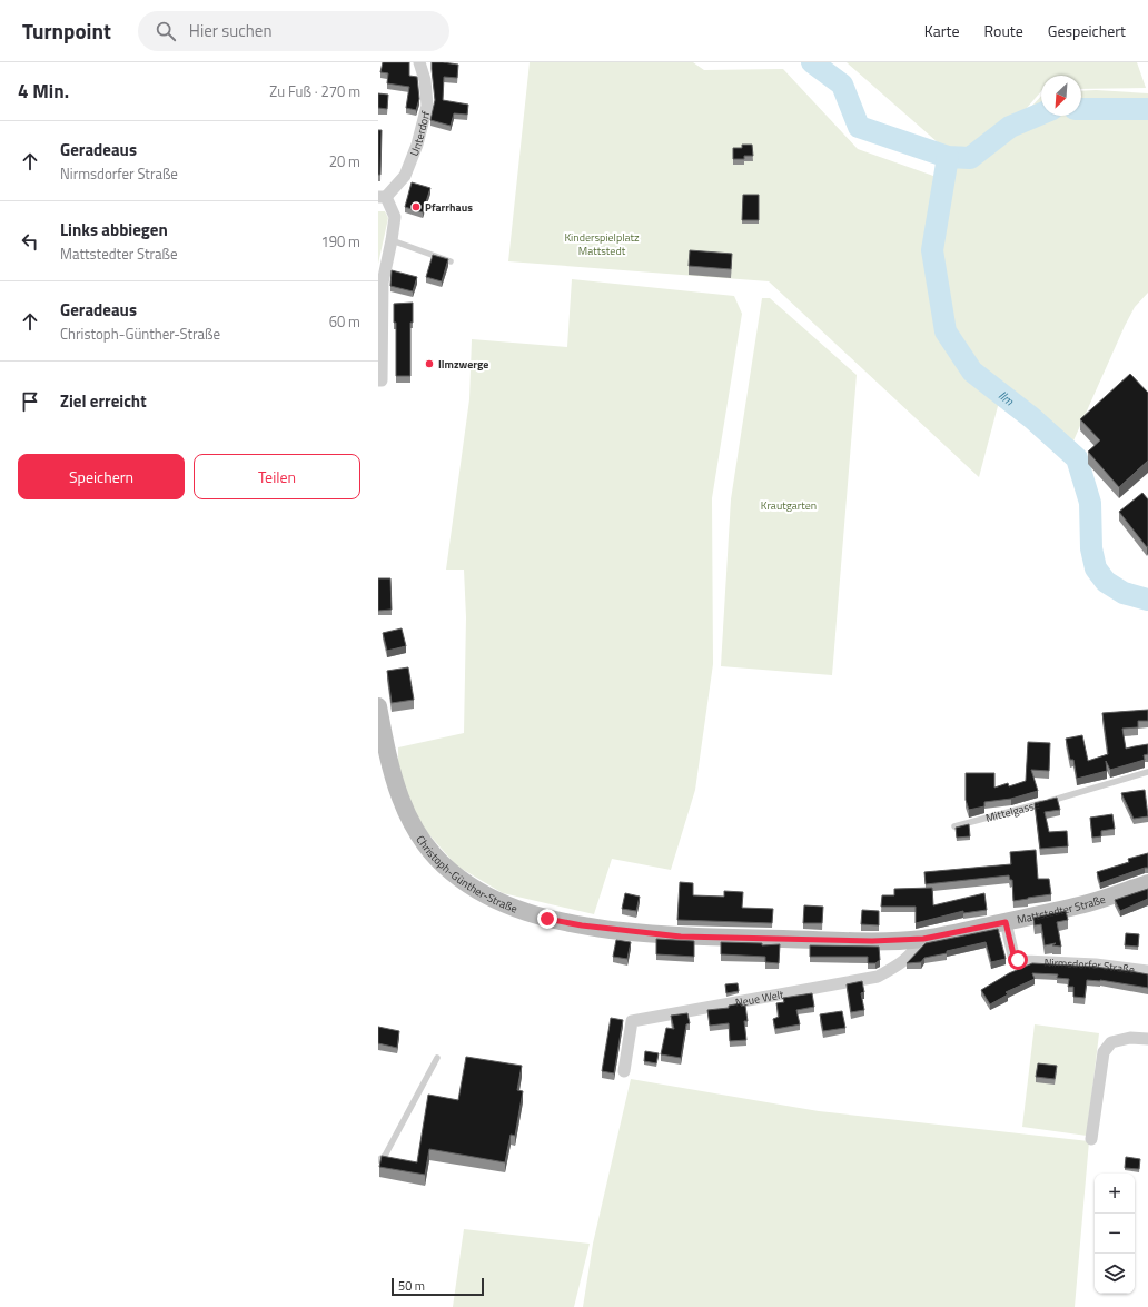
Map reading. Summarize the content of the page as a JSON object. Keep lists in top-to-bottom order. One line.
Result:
{"streets":{"street":["Unterdorf","Christoph-Günther-Straße","Mattstedter Straße","Nirmsdorfer Straße","Neue Welt"],"lane":["Mittelgasse"]},"crossings":[["Christoph-Günther-Straße","Mattstedter Straße"],["Mattstedter Straße","Nirmsdorfer Straße"],["Mattstedter Straße","Neue Welt"]],"water":["Ilm"],"parks":["Kinderspielplatz Mattstedt","Krautgarten"],"places":["Pfarrhaus","Ilmzwerge"],"scale_bar":"50 m","north":"bottom left","page":{"header":"Turnpoint","search":"Hier suchen","nav":["Karte","Route","Gespeichert"],"heading":["4 Min.","Zu Fuß · 270 m"],"list":[["Geradeaus","Nirmsdorfer Straße","20 m"],["Links abbiegen","Mattstedter Straße","190 m"],["Geradeaus","Christoph-Günther-Straße","60 m"],"Ziel erreicht"],"buttons":["Speichern","Teilen"],"map_buttons":["+","−"],"scale":"50 m"}}
